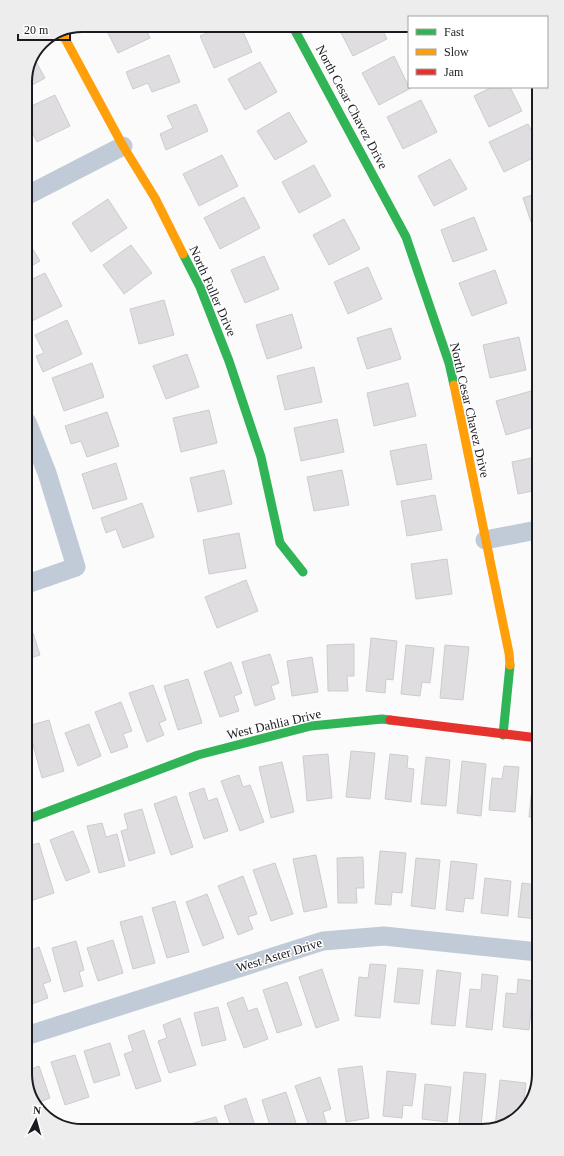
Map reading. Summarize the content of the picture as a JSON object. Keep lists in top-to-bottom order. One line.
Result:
{"streets":{"street":["North Cesar Chavez Drive","North Fuller Drive","West Dahlia Drive","West Aster Drive"]},"crossings":[["North Cesar Chavez Drive","West Dahlia Drive"]],"legend":["Fast","Slow","Jam"],"scale_bar":"20 m","north":"top"}
